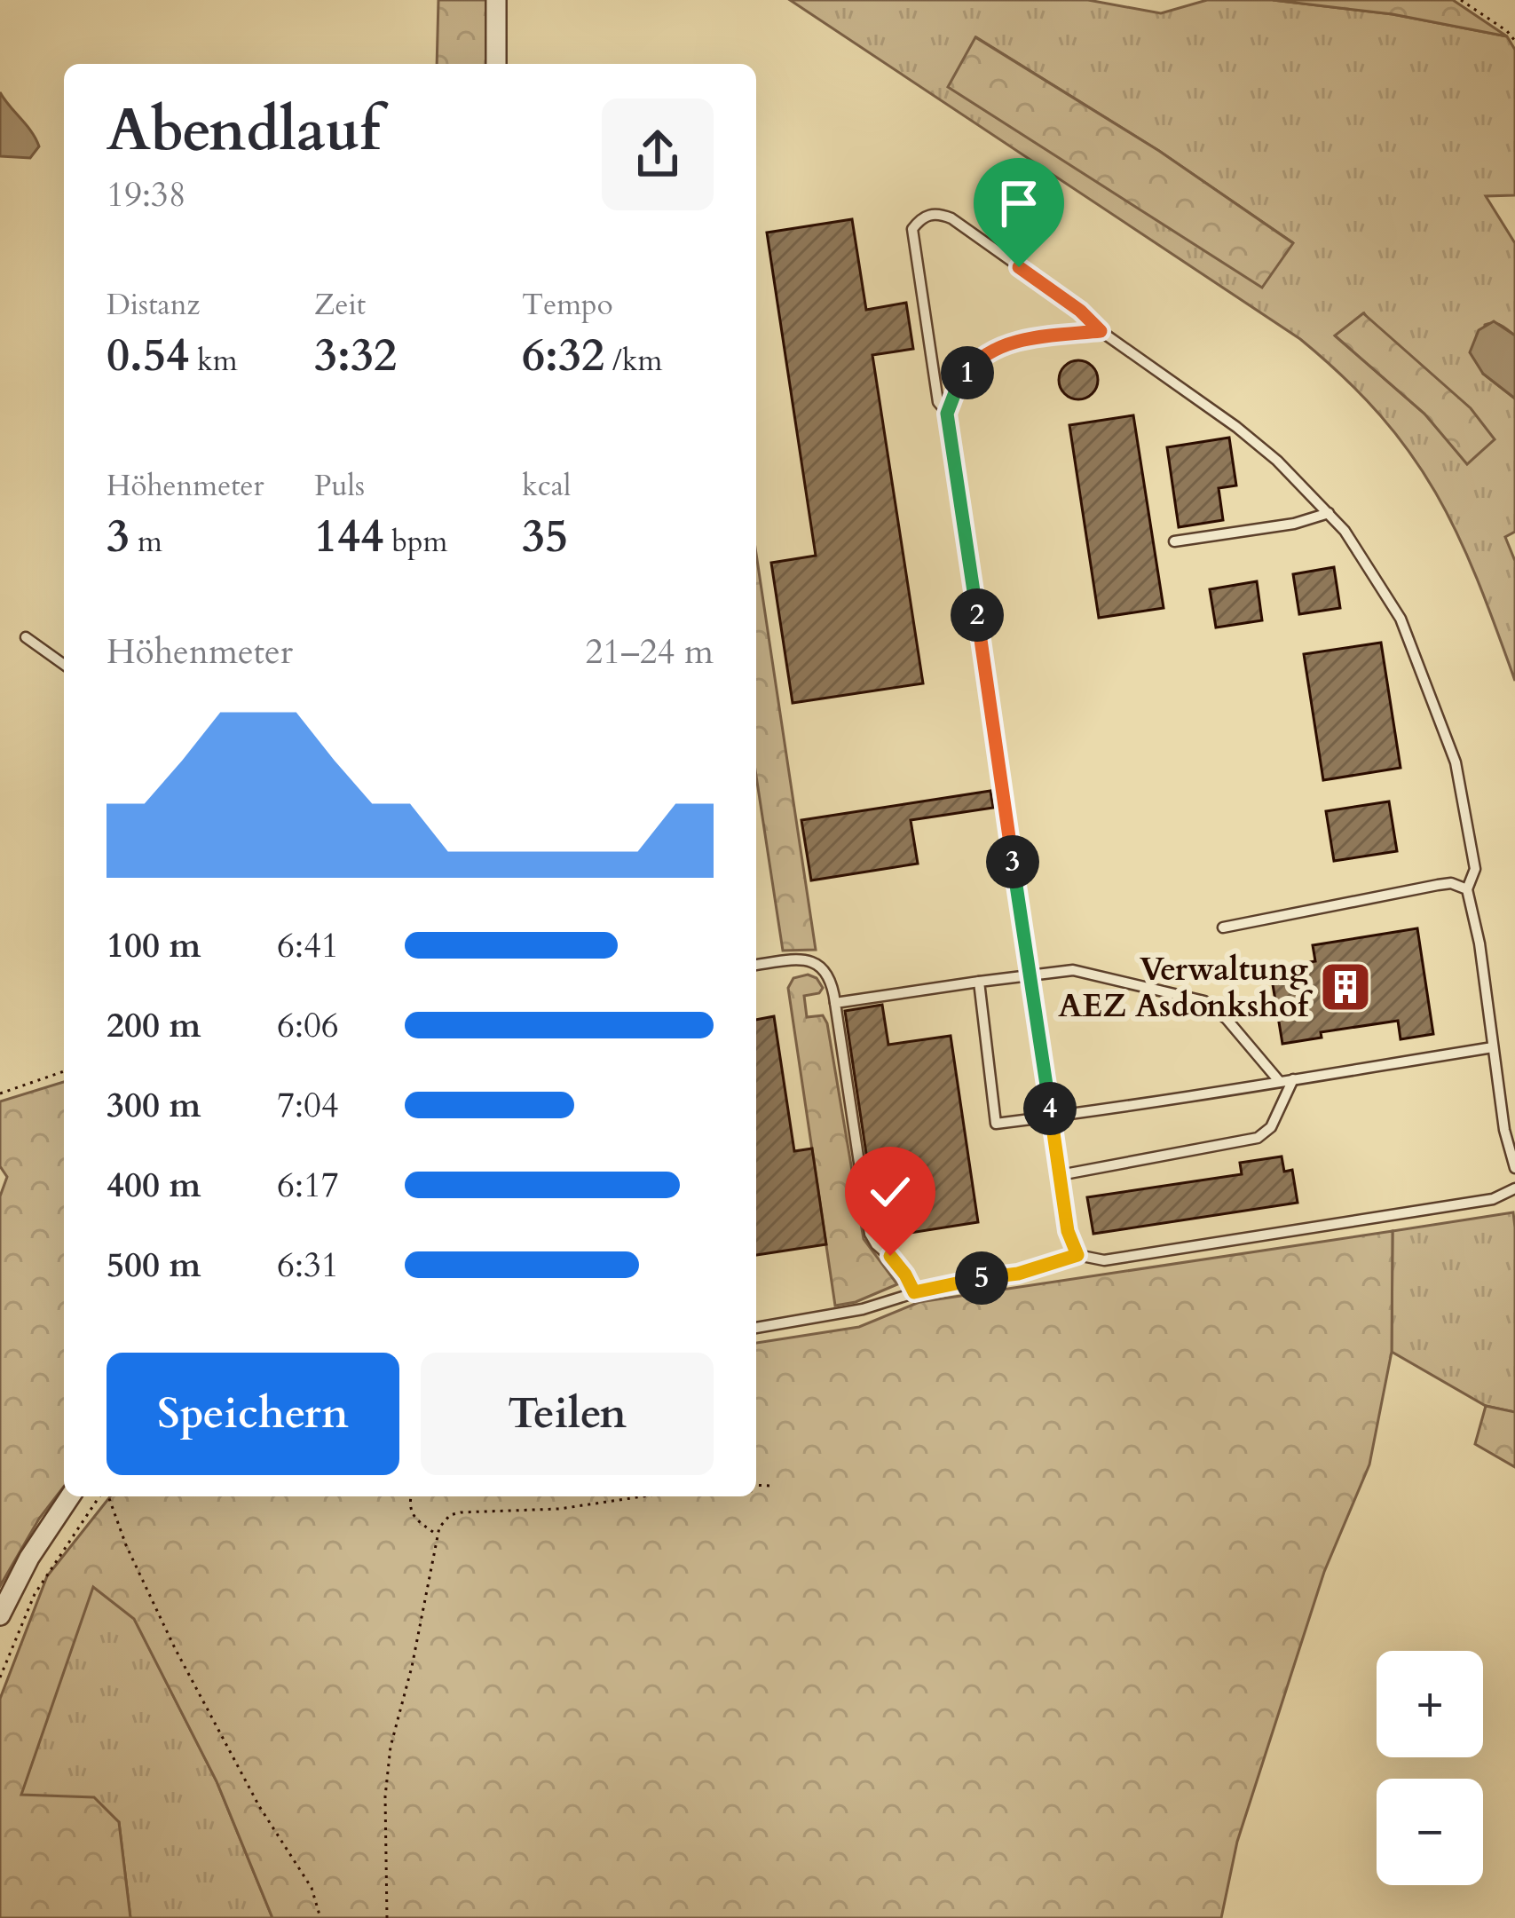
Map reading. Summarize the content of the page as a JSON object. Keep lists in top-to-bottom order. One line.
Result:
{"places":{"building":["Verwaltung AEZ Asdonkshof"]},"page":{"heading":["Abendlauf","19:38"],"stats":[["Distanz","0.54 km"],["Zeit","3:32"],["Tempo","6:32 /km"],["Höhenmeter","3 m"],["Puls","144 bpm"],["kcal","35"]],"pins":["1","2","3","4","5"],"chart":["Höhenmeter","21–24 m"],"list":[{"name":"100 m","note":"6:41"},{"name":"200 m","note":"6:06"},{"name":"300 m","note":"7:04"},{"name":"400 m","note":"6:17"},{"name":"500 m","note":"6:31"}],"buttons":["Speichern","Teilen"],"map_buttons":["+","−"]}}
